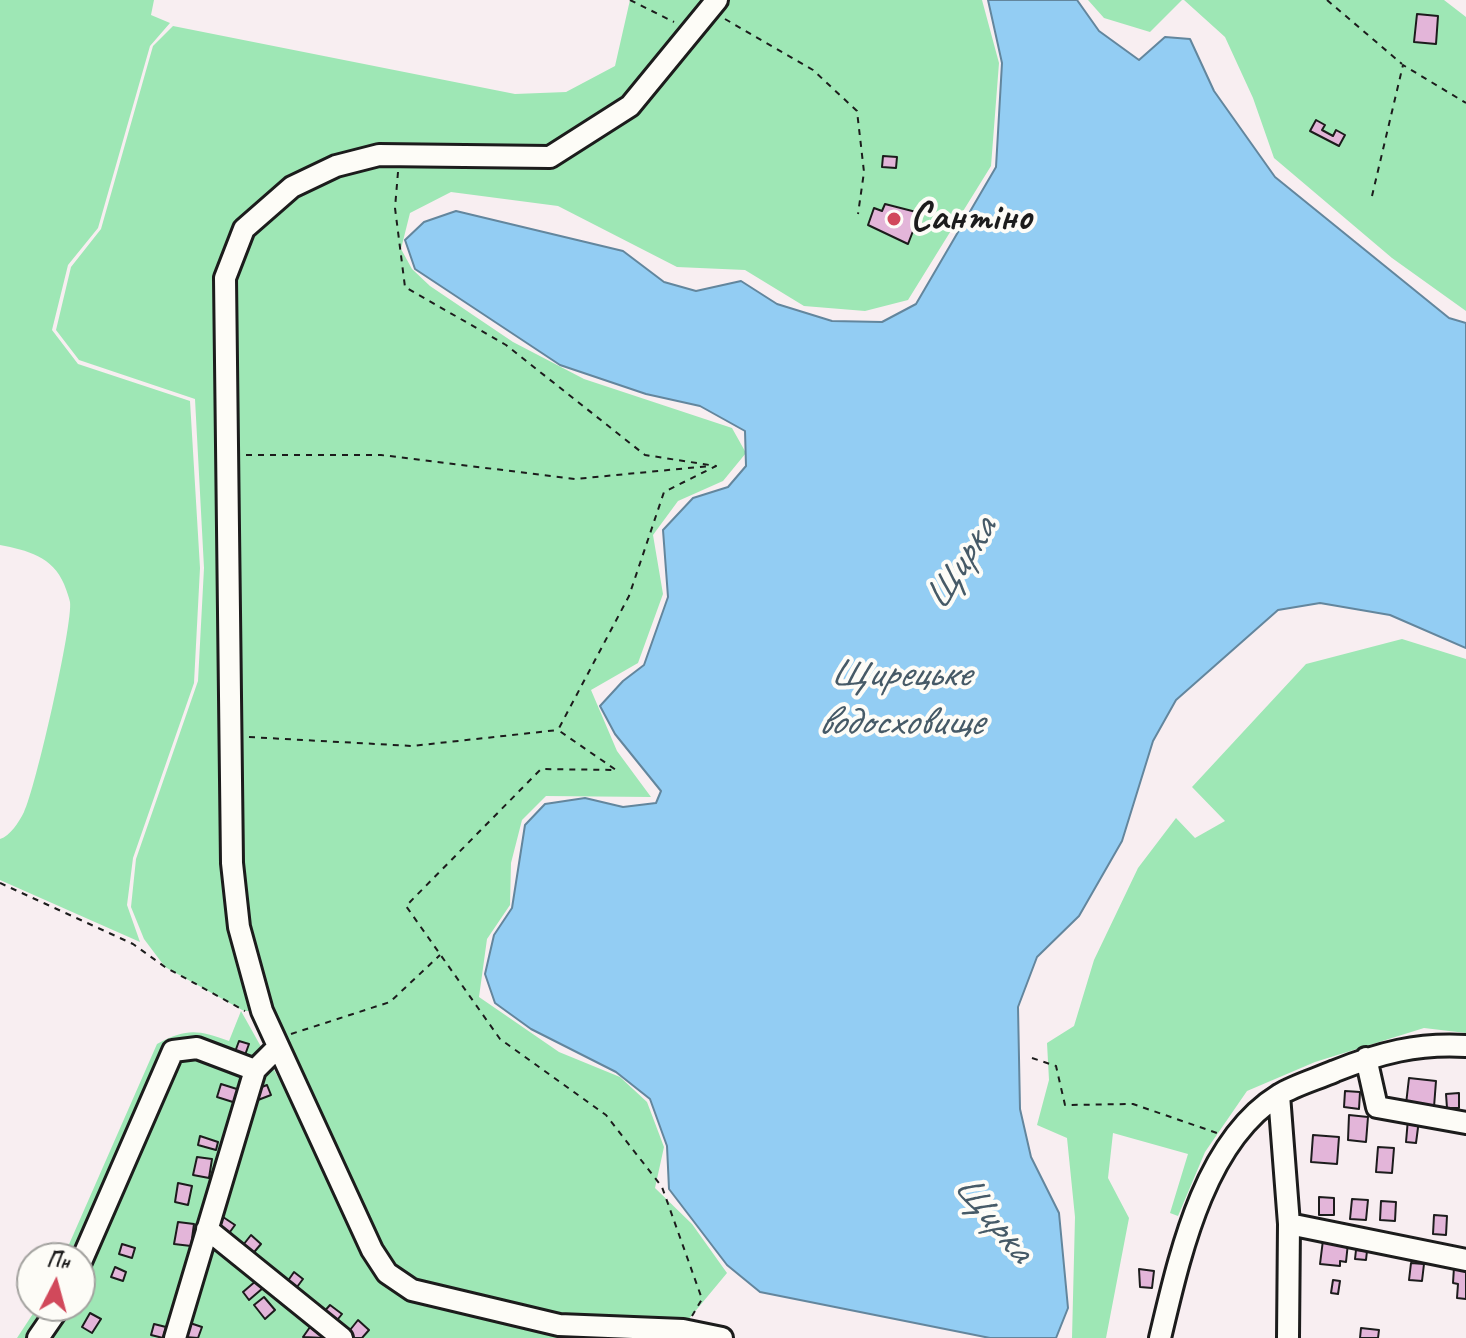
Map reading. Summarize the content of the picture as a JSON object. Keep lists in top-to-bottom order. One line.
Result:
{"water":["Щирка","Щирецьке водосховище"],"places":["Сантіно"],"north":"top"}
